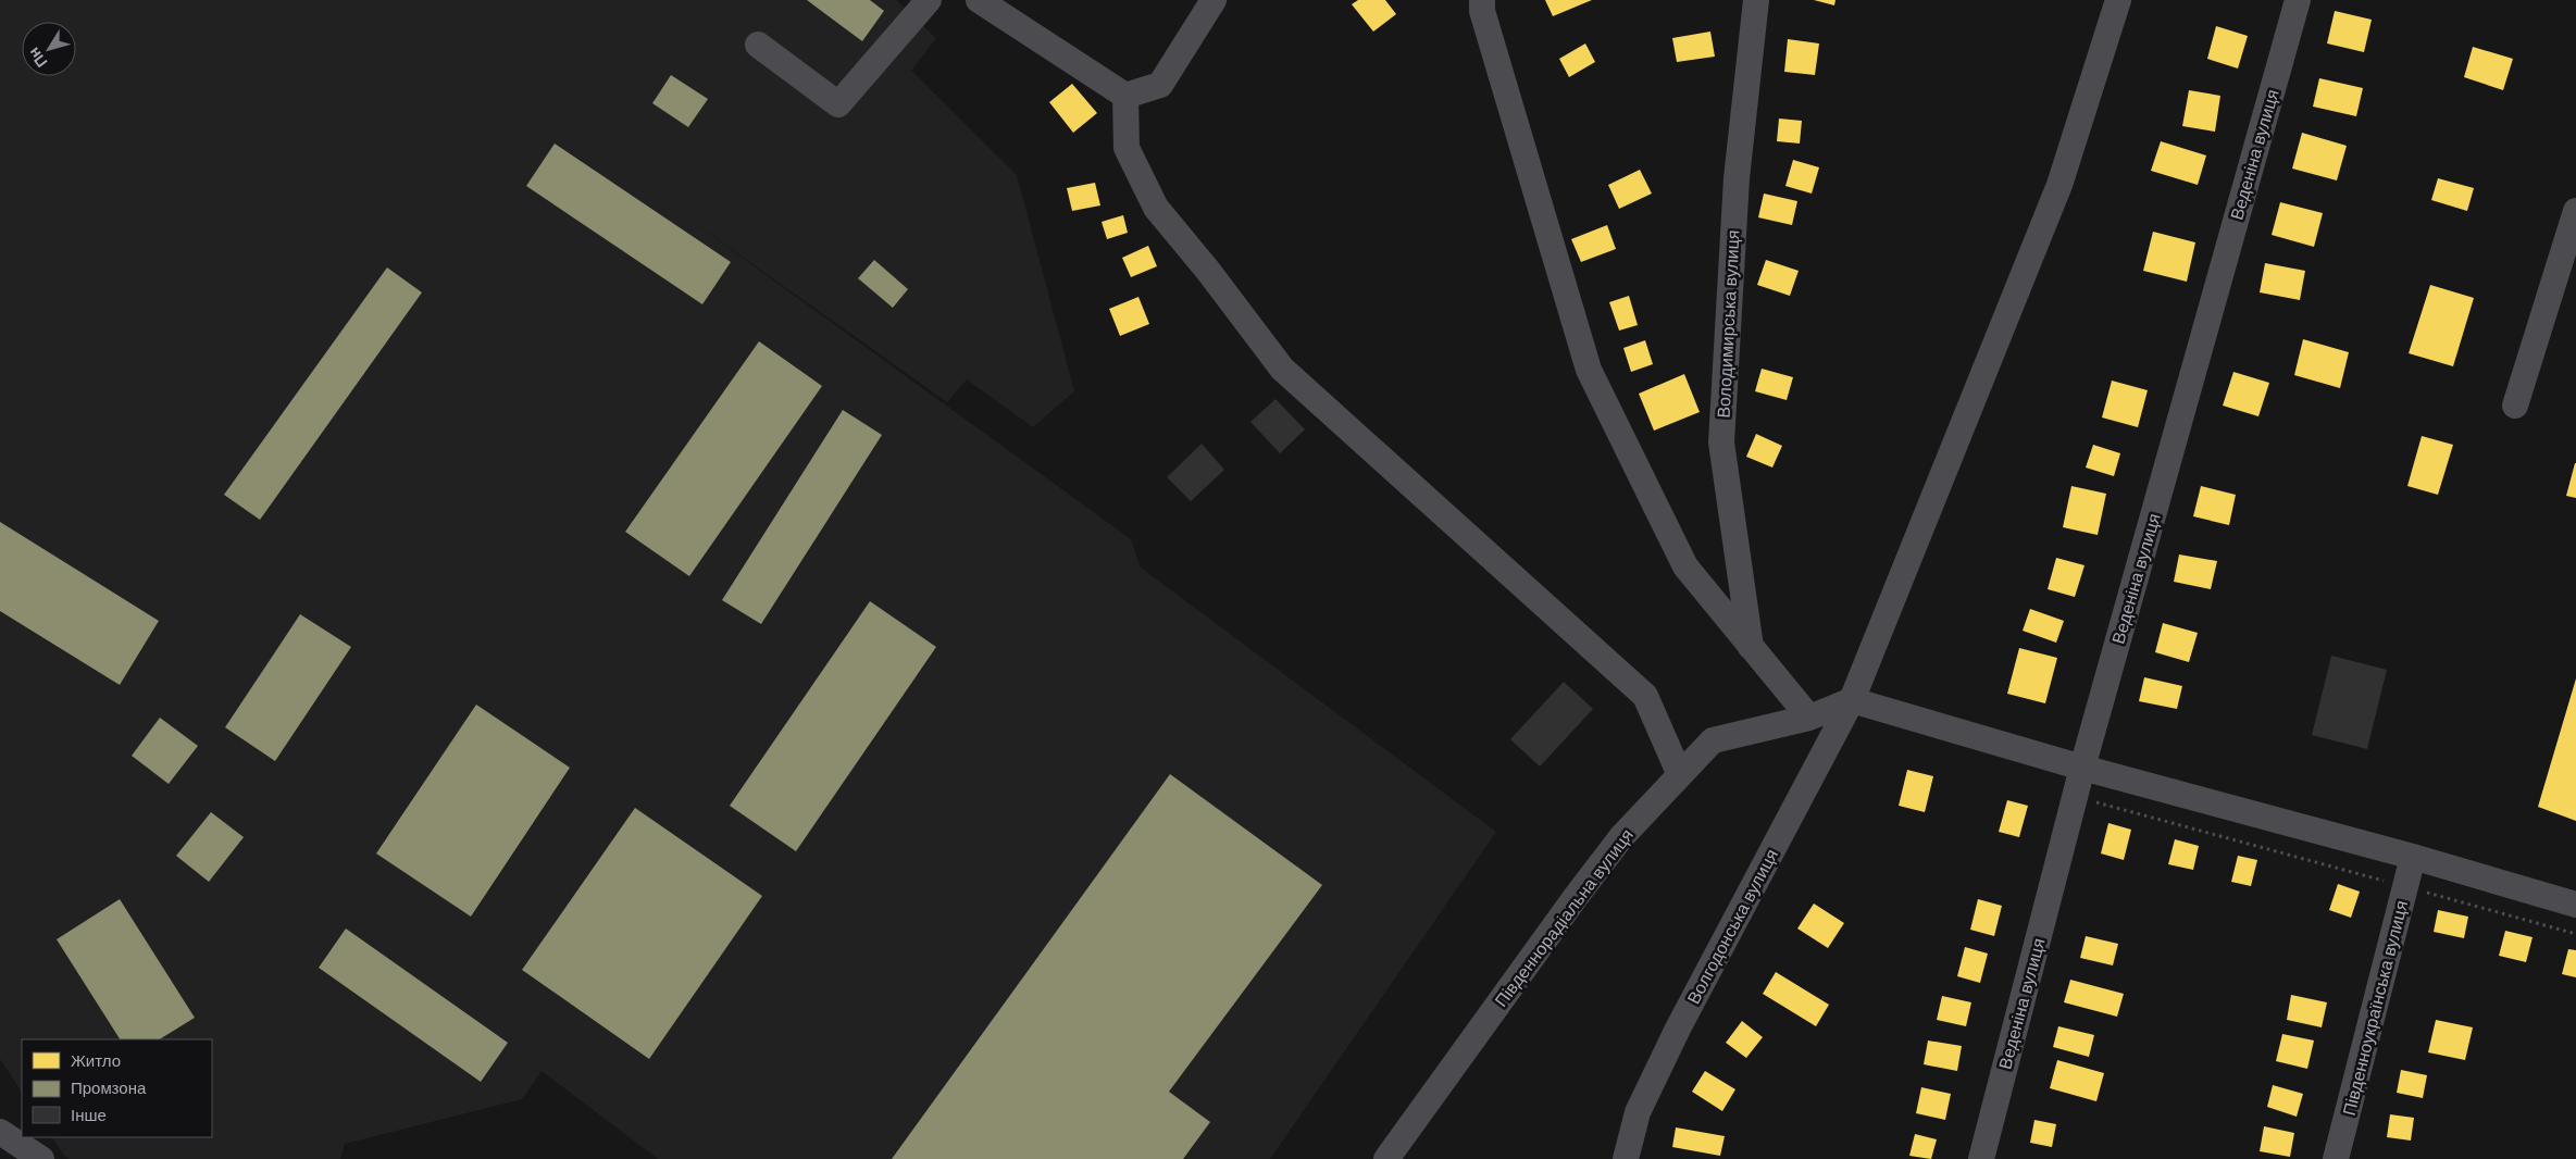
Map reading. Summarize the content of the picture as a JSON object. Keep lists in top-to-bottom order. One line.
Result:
{"streets":{"street":["Веденіна вулиця","Володимирська вулиця","Південнорадіальна вулиця","Волгодонська вулиця","Південноукраїнська вулиця"]},"crossings":[["Південнорадіальна вулиця","Волгодонська вулиця"]],"legend":["Житло","Промзона","Інше"],"north":"bottom left"}
